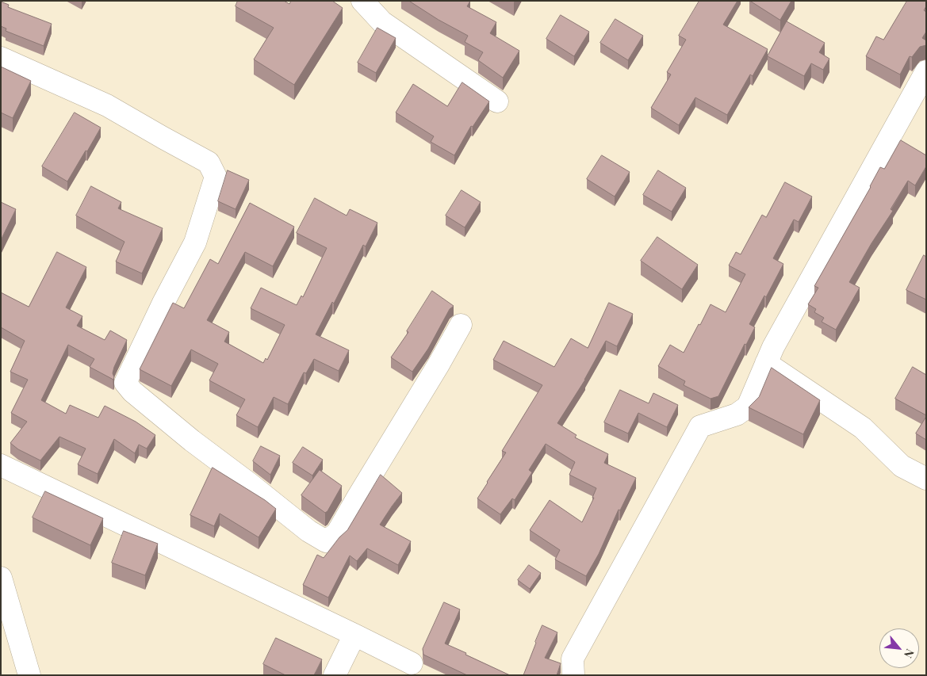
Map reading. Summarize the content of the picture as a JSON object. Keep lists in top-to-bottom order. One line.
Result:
{"north":"bottom right"}
